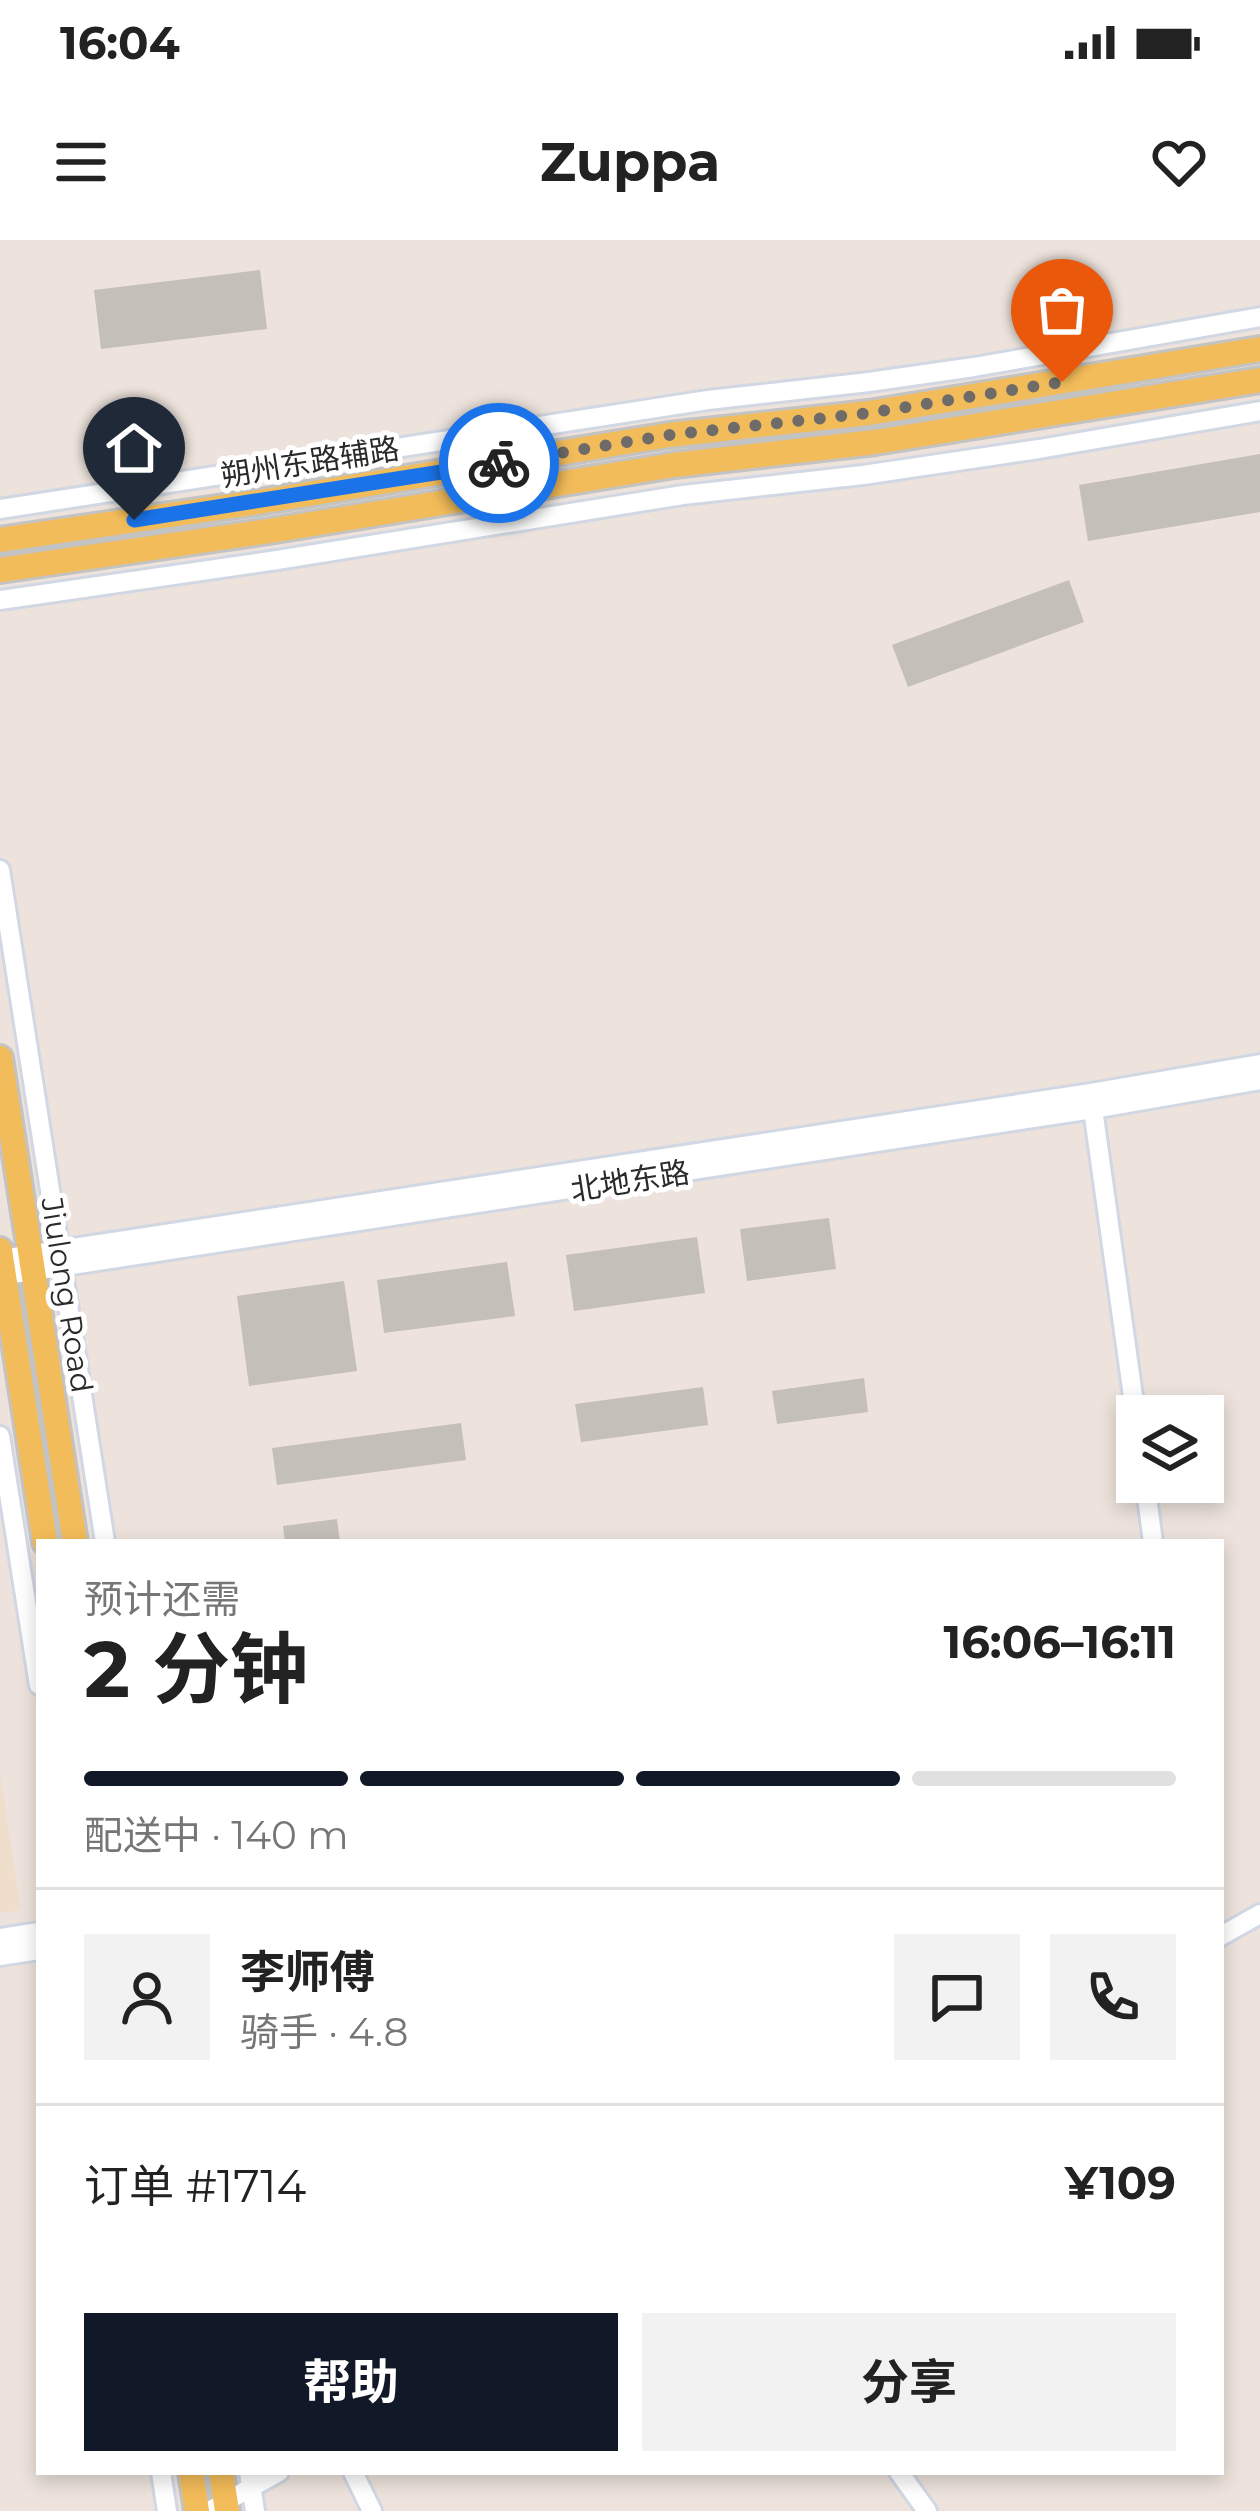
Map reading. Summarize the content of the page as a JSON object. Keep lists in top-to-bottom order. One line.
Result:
{"streets":{"main road":["Jiulong Road"],"street":["朔州东路辅路","北地东路"]},"crossings":[["北地东路","Jiulong Road"]],"page":{"status":"16:04","header":"Zuppa","heading":["2 分钟","预计还需","16:06–16:11"],"panel":["李师傅","骑手 · 4.8","订单 #1714","¥109"],"bar":"配送中 · 140 m","buttons":["帮助","分享"]}}
